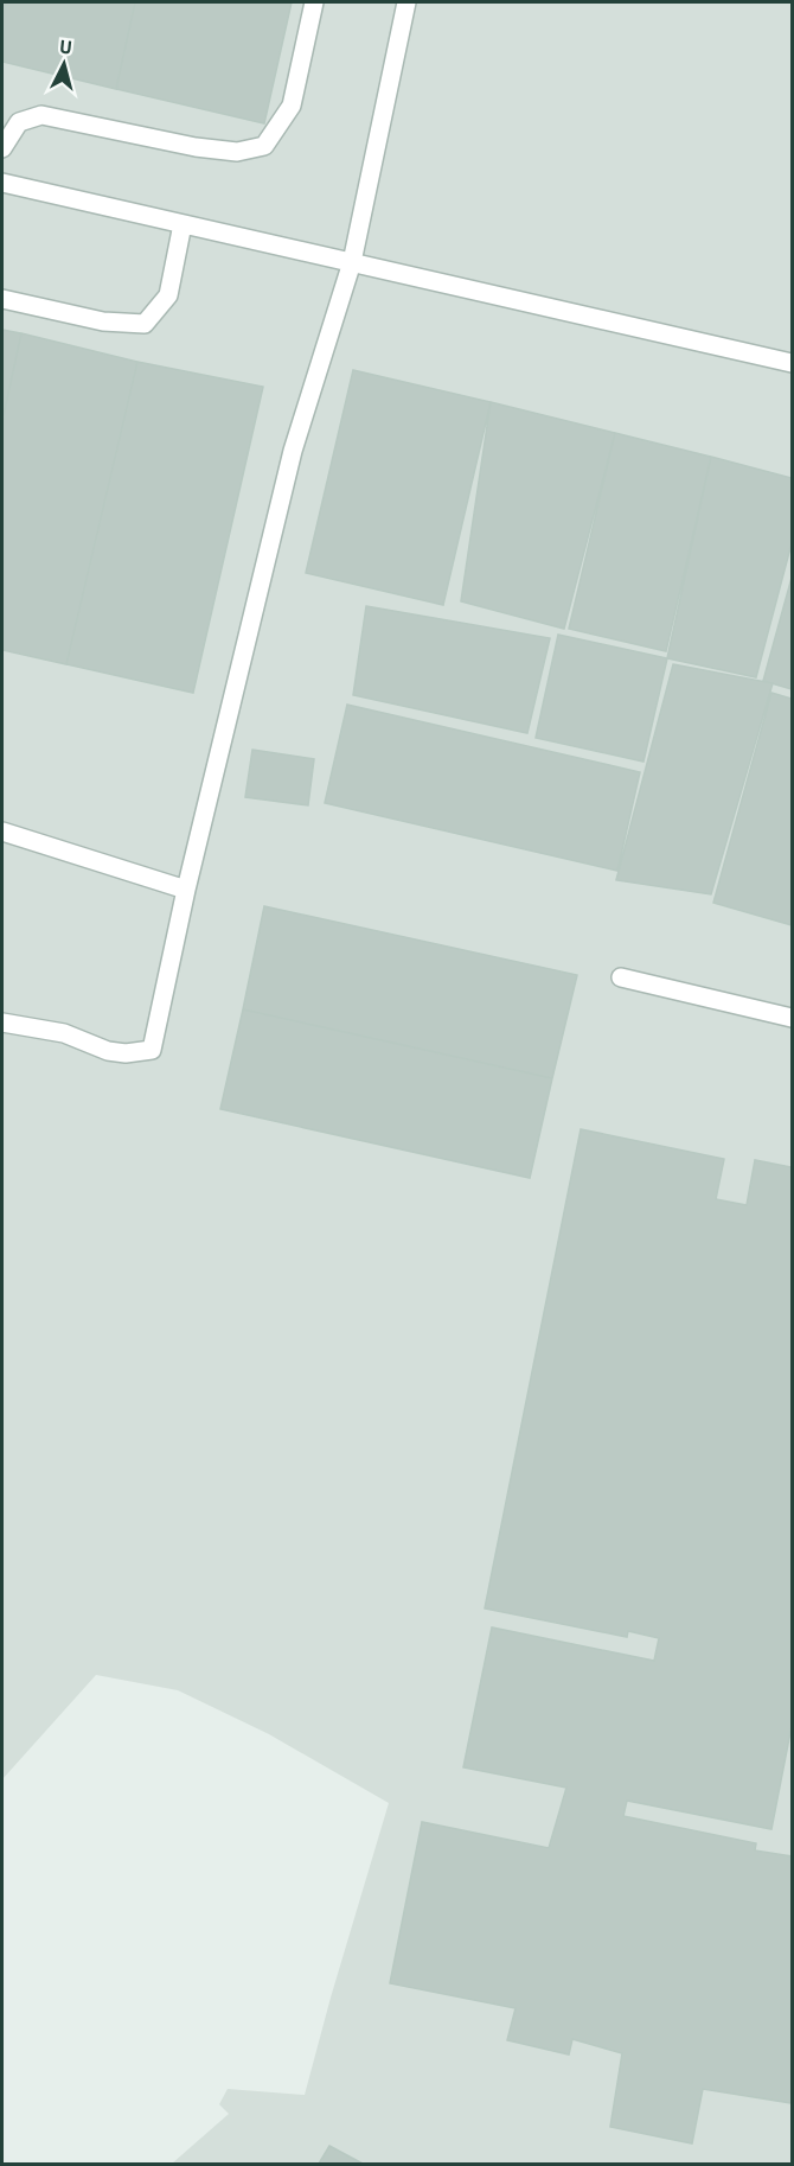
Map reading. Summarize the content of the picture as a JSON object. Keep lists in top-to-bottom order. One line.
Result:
{"north":"top"}
